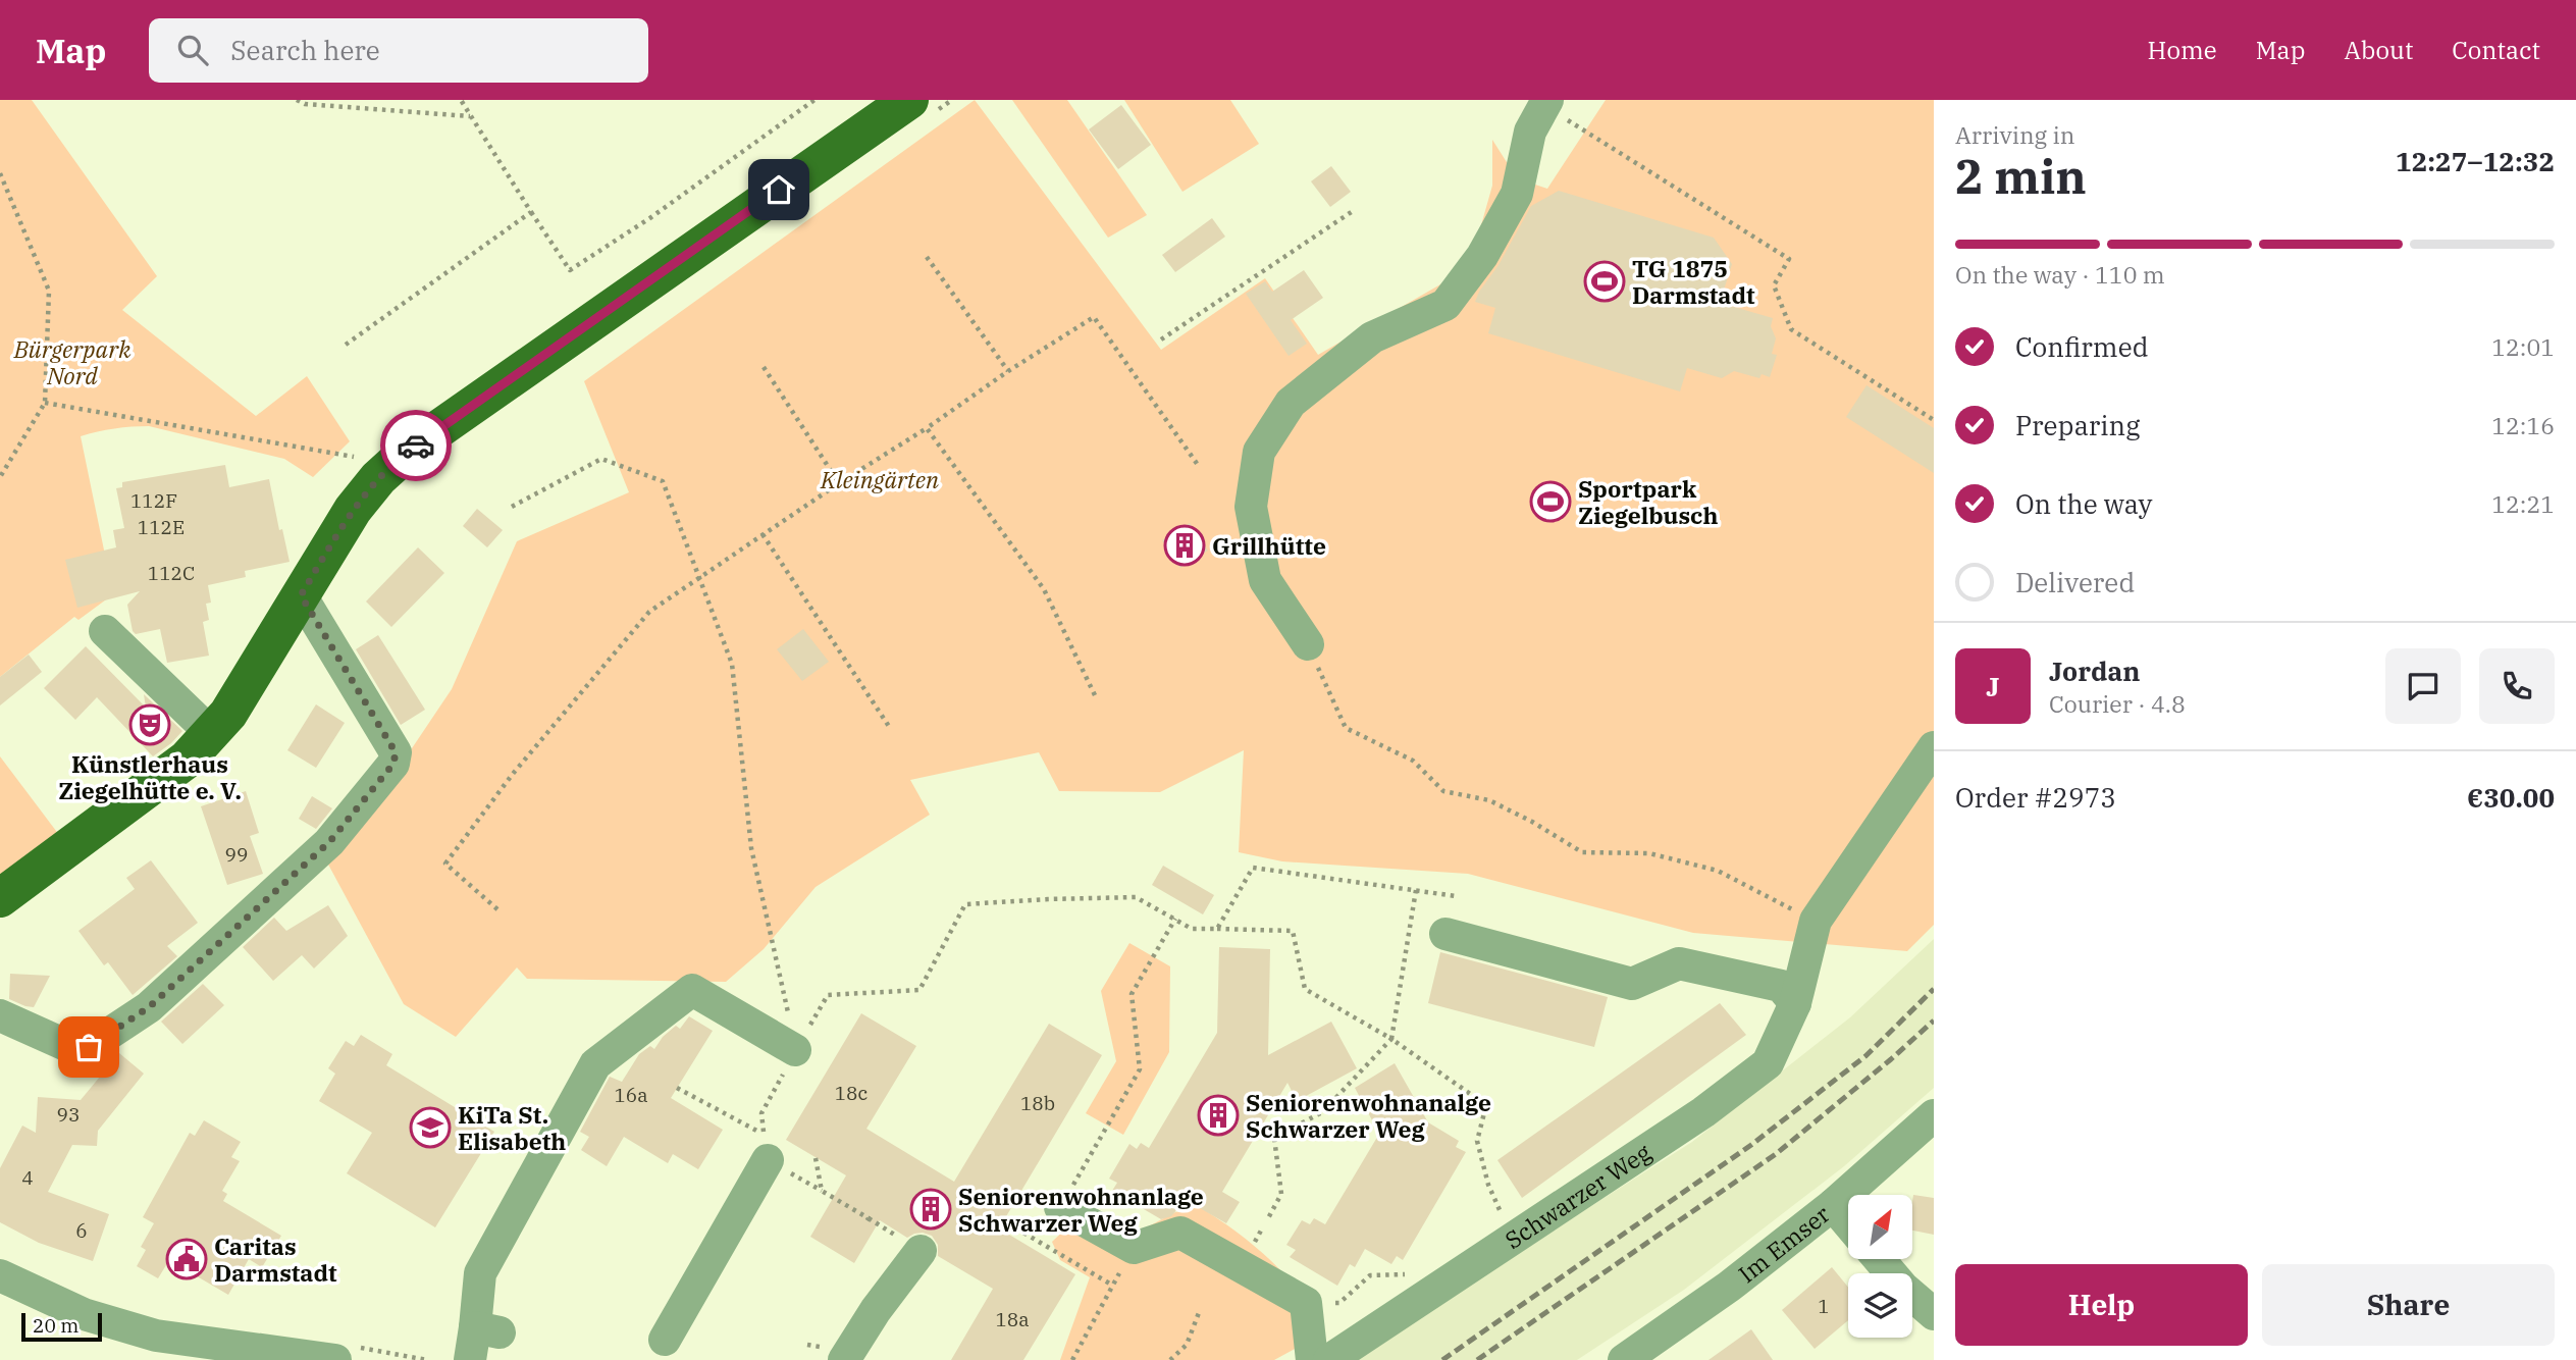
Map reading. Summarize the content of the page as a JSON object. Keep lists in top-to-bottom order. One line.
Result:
{"streets":{"street":["Schwarzer Weg","Im Emser"]},"parks":["Bürgerpark Nord","Kleingärten"],"places":{"sports":["TG 1875 Darmstadt","Sportpark Ziegelbusch"],"building":["Grillhütte","Seniorenwohnanalge Schwarzer Weg","Seniorenwohnanlage Schwarzer Weg"],"theatre":["Künstlerhaus Ziegelhütte e. V."],"school or university":["KiTa St. Elisabeth"],"public building":["Caritas Darmstadt"]},"house_numbers":["112F","112E","112C","99","18c","16a","18b","93","4","6","1","18a"],"scale_bar":"20 m","north":"top right","page":{"header":"Map","search":"Search here","nav":["Home","Map","About","Contact"],"heading":["2 min","Arriving in","12:27–12:32"],"panel":["Jordan","Courier · 4.8","Order #2973","€30.00"],"bar":"On the way · 110 m","list":[["Confirmed","12:01"],["Preparing","12:16"],["On the way","12:21"],"Delivered"],"round":"J","buttons":["Help","Share"],"scale":"20 m"}}
